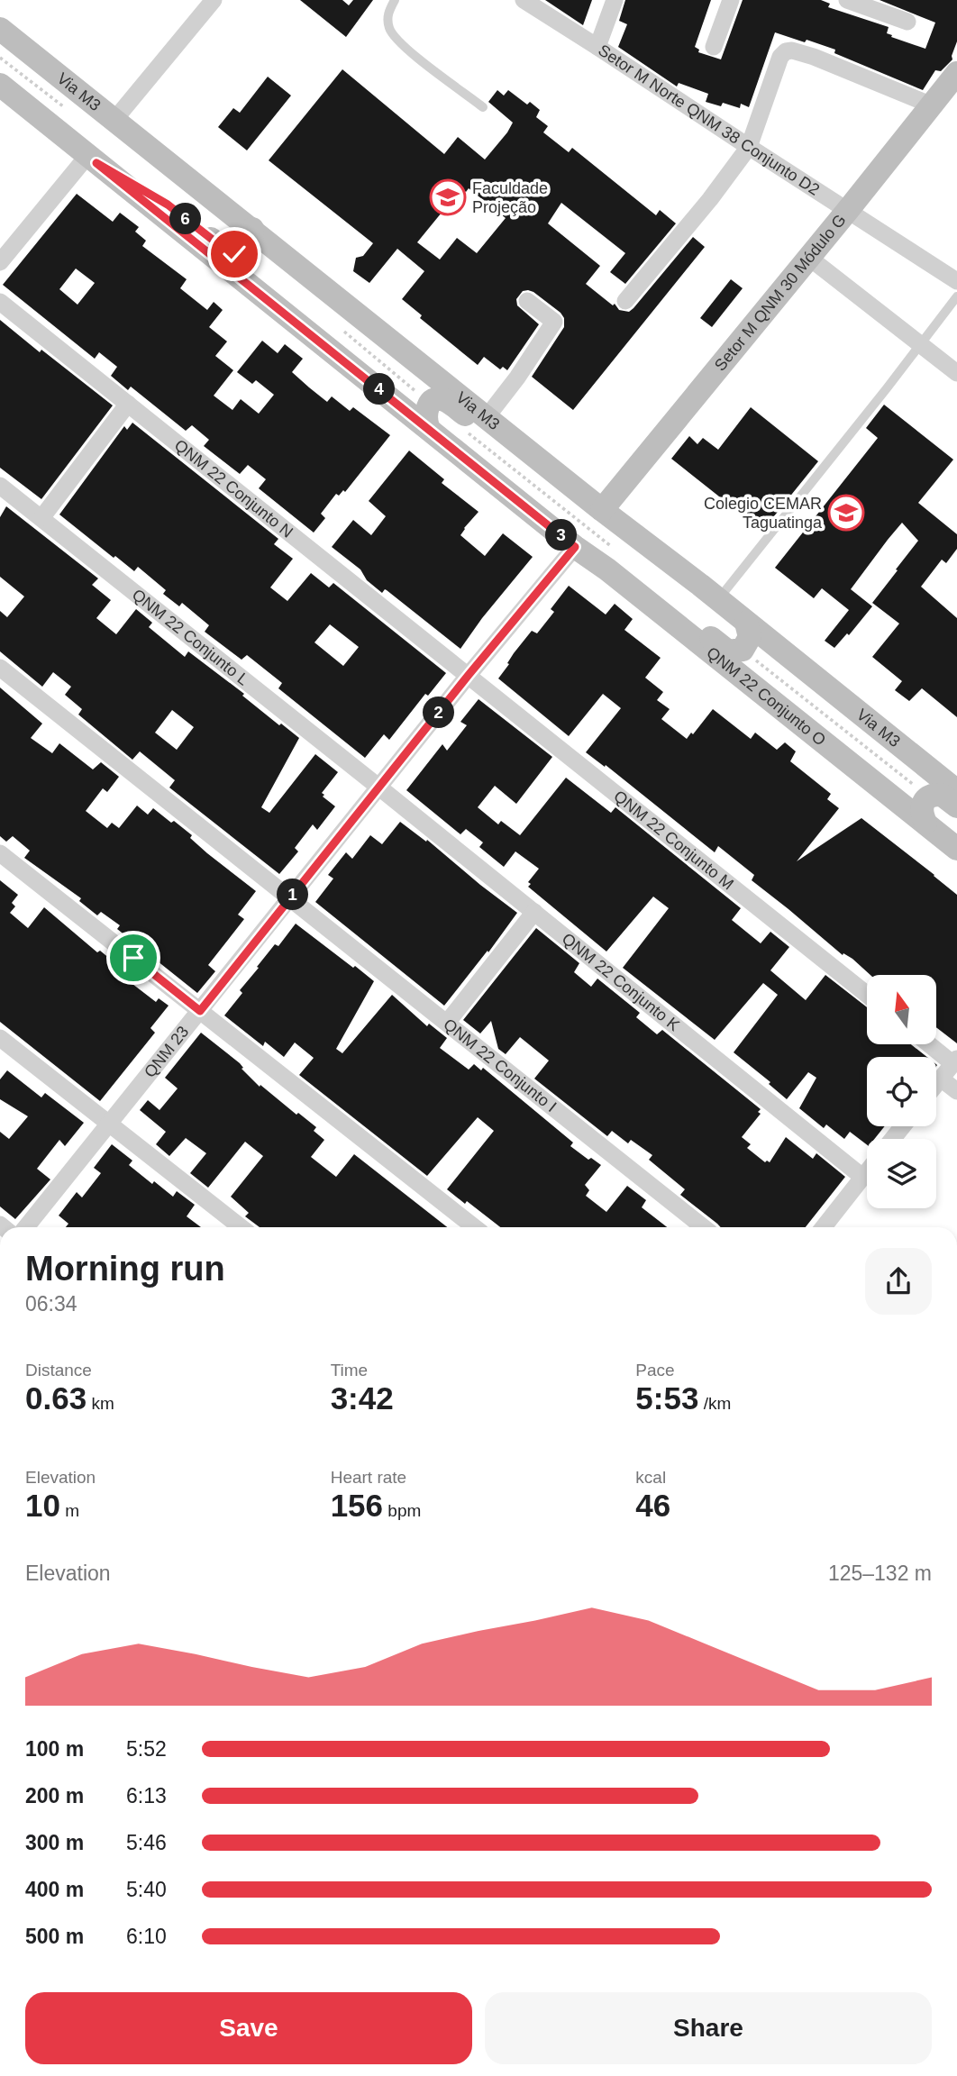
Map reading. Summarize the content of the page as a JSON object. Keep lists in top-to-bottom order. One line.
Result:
{"streets":{"main road":["Via M3","Setor M QNM 30 Módulo G","QNM 22 Conjunto O"],"street":["Setor M Norte QNM 38 Conjunto D2","QNM 22 Conjunto N","QNM 22 Conjunto L","QNM 22 Conjunto M","QNM 22 Conjunto K","QNM 23","QNM 22 Conjunto I"]},"crossings":[["Via M3","Setor M QNM 30 Módulo G"],["Setor M Norte QNM 38 Conjunto D2","Setor M QNM 30 Módulo G"],["QNM 22 Conjunto N","QNM 22 Conjunto M"],["QNM 22 Conjunto N","QNM 23"],["QNM 22 Conjunto L","QNM 22 Conjunto K"],["QNM 22 Conjunto L","QNM 23"],["QNM 22 Conjunto O","QNM 23"],["QNM 22 Conjunto M","QNM 23"],["QNM 22 Conjunto K","QNM 23"],["QNM 23","QNM 22 Conjunto I"]],"places":{"school or university":["Faculdade Projeção","Colegio CEMAR Taguatinga"]},"north":"top","page":{"pins":["6","4","3","2","1"],"heading":["Morning run","06:34"],"stats":[["Distance","0.63 km"],["Time","3:42"],["Pace","5:53 /km"],["Elevation","10 m"],["Heart rate","156 bpm"],["kcal","46"]],"chart":["Elevation","125–132 m"],"list":[{"name":"100 m","note":"5:52"},{"name":"200 m","note":"6:13"},{"name":"300 m","note":"5:46"},{"name":"400 m","note":"5:40"},{"name":"500 m","note":"6:10"}],"buttons":["Save","Share"]}}
